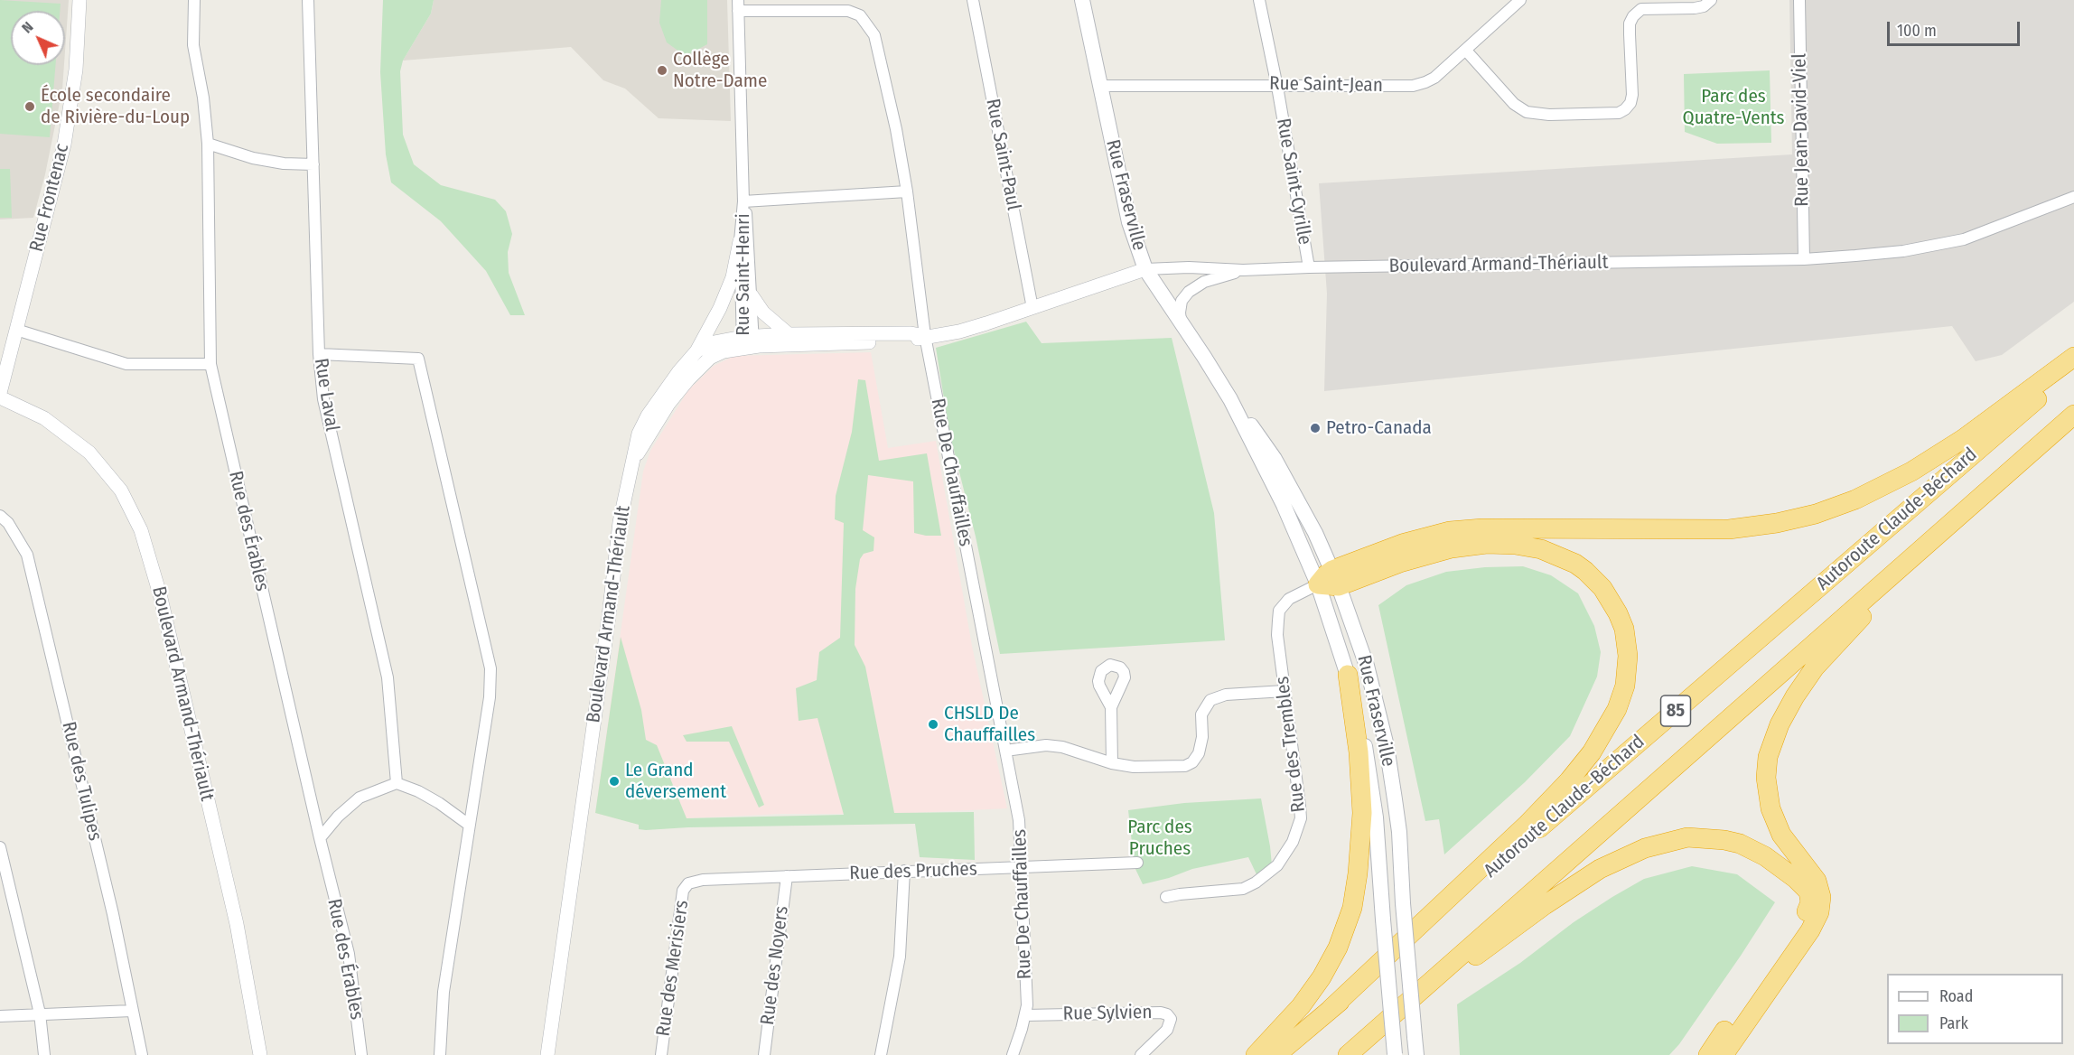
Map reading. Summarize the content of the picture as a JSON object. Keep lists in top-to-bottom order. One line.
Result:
{"streets":{"highway":["Autoroute Claude-Béchard","85"],"main road":["Rue Fraserville"],"street":["Rue Saint-Jean","Rue Jean-David-Viel","Rue Saint-Paul","Rue Saint-Cyrille","Rue Frontenac","Boulevard Armand-Thériault","Rue Saint-Henri","Rue Laval","Rue De Chauffailles","Rue des Érables","Rue des Trembles","Rue des Tulipes","Rue des Pruches","Rue des Noyers","Rue des Merisiers","Rue Sylvien"]},"crossings":[["Rue Saint-Jean","Rue Saint-Cyrille"],["Rue Saint-Jean","Rue Fraserville"],["Rue Jean-David-Viel","Boulevard Armand-Thériault"],["Rue Saint-Paul","Boulevard Armand-Thériault"],["Rue Saint-Cyrille","Boulevard Armand-Thériault"],["Rue Fraserville","Boulevard Armand-Thériault"],["Rue Fraserville","Rue des Trembles"],["Boulevard Armand-Thériault","Rue Saint-Henri"],["Boulevard Armand-Thériault","Rue De Chauffailles"],["Rue Saint-Henri","Rue De Chauffailles"],["Rue De Chauffailles","Rue des Pruches"],["Rue De Chauffailles","Rue Sylvien"],["Rue des Pruches","Rue des Noyers"],["Rue des Pruches","Rue des Merisiers"]],"parks":["Parc des Quatre-Vents","Parc des Pruches"],"places":["Collège Notre-Dame","École secondaire de Rivière-du-Loup","Petro-Canada","CHSLD De Chauffailles","Le Grand déversement"],"legend":["Road","Park"],"scale_bar":"100 m","north":"top left"}
